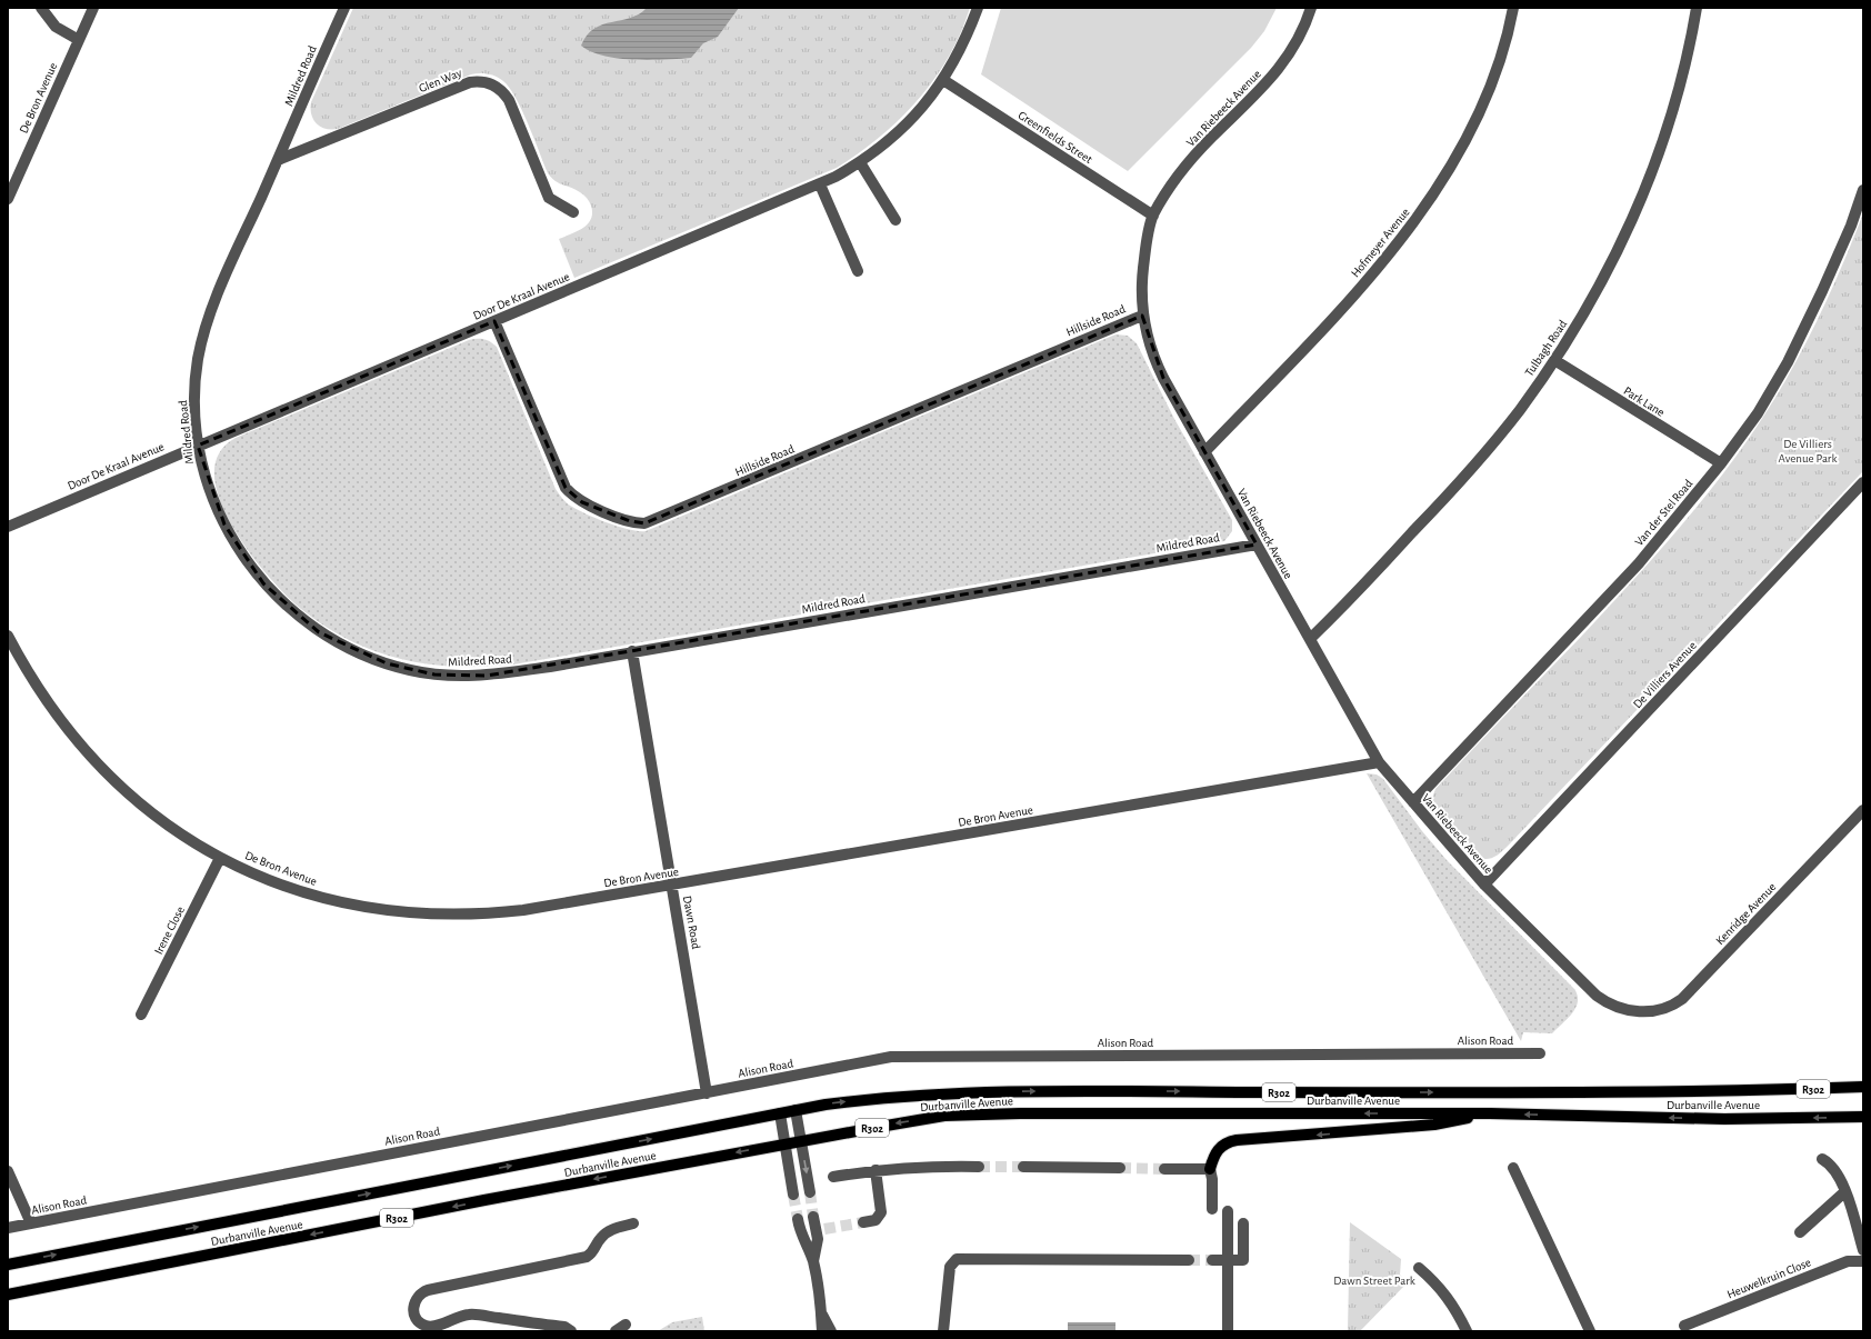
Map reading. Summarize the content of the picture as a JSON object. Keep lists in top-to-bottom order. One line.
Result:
{"streets":{"main road":["R302","Durbanville Avenue"],"street":["Mildred Road","Glen Way","De Bron Avenue","Van Riebeeck Avenue","Greenfields Street","Hofmeyer Avenue","Door De Kraal Avenue","Hillside Road","Tulbagh Road","Park Lane","Van der Stel Road","De Villiers Avenue","Kenridge Avenue","Dawn Road","Irene Close","Alison Road","Heuwelkruin Close"]},"crossings":[["Mildred Road","Glen Way"],["Mildred Road","Van Riebeeck Avenue"],["Mildred Road","Door De Kraal Avenue"],["Mildred Road","Dawn Road"],["De Bron Avenue","Van Riebeeck Avenue"],["De Bron Avenue","Dawn Road"],["De Bron Avenue","Irene Close"],["Van Riebeeck Avenue","Greenfields Street"],["Van Riebeeck Avenue","Hofmeyer Avenue"],["Van Riebeeck Avenue","Hillside Road"],["Van Riebeeck Avenue","Tulbagh Road"],["Van Riebeeck Avenue","Van der Stel Road"],["Van Riebeeck Avenue","De Villiers Avenue"],["Van Riebeeck Avenue","Kenridge Avenue"],["Greenfields Street","Door De Kraal Avenue"],["Door De Kraal Avenue","Hillside Road"],["Tulbagh Road","Park Lane"],["Park Lane","Van der Stel Road"],["Dawn Road","Alison Road"]],"parks":["De Villiers Avenue Park","Dawn Street Park"]}
